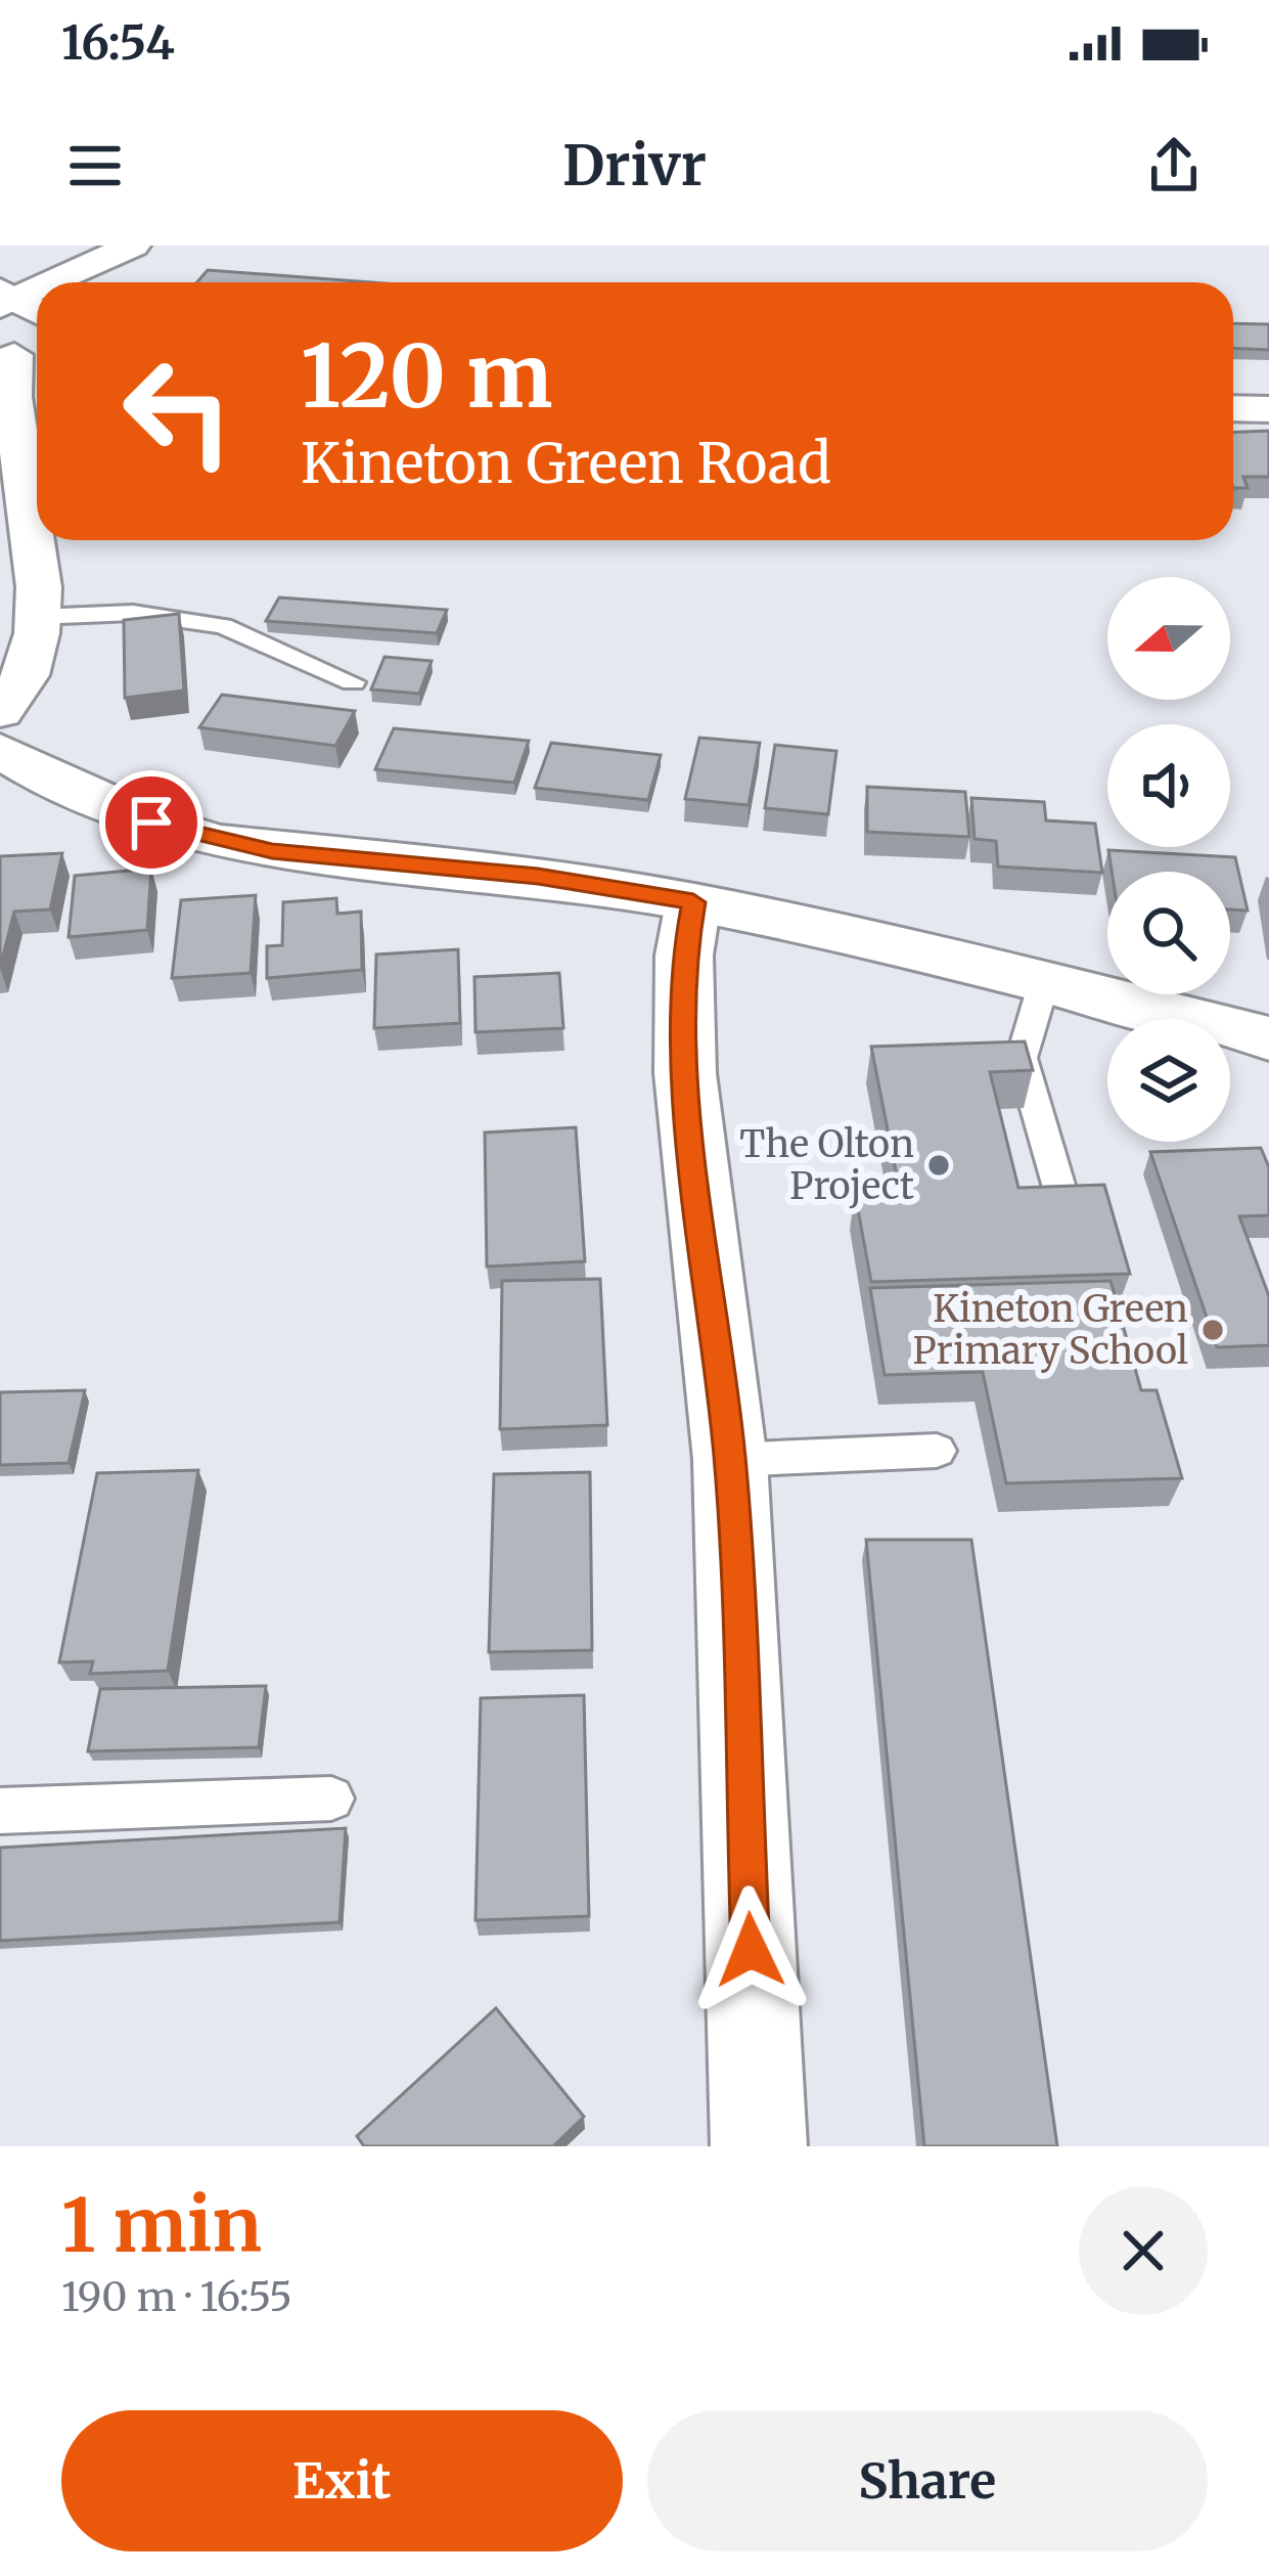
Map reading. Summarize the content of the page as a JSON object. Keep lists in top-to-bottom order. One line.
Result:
{"places":["The Olton Project","Kineton Green Primary School"],"north":"left","page":{"status":"16:54","header":"Drivr","turn":["120 m","Kineton Green Road"],"heading":["1 min","190 m · 16:55"],"buttons":["Exit","Share"]}}
